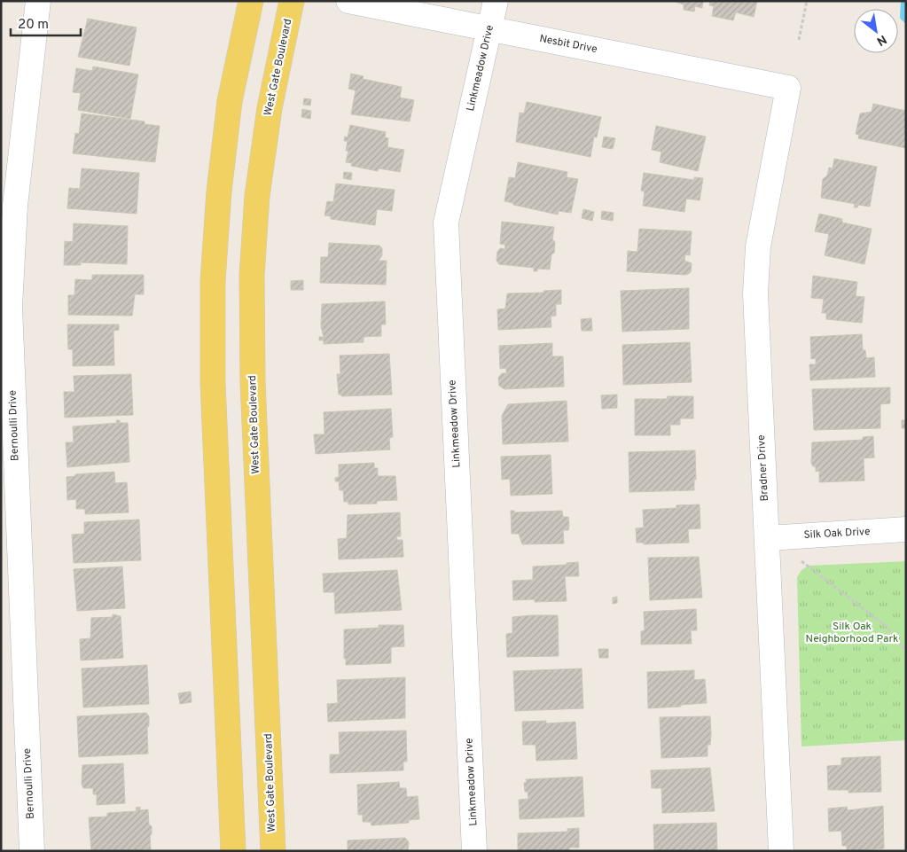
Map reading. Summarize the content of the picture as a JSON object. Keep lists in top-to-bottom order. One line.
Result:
{"streets":{"main road":["West Gate Boulevard"],"street":["Nesbit Drive","Linkmeadow Drive","Bernoulli Drive","Bradner Drive","Silk Oak Drive"]},"crossings":[["Nesbit Drive","Linkmeadow Drive"],["Nesbit Drive","Bradner Drive"],["Bradner Drive","Silk Oak Drive"]],"parks":["Silk Oak Neighborhood Park"],"scale_bar":"20 m","north":"bottom right"}
